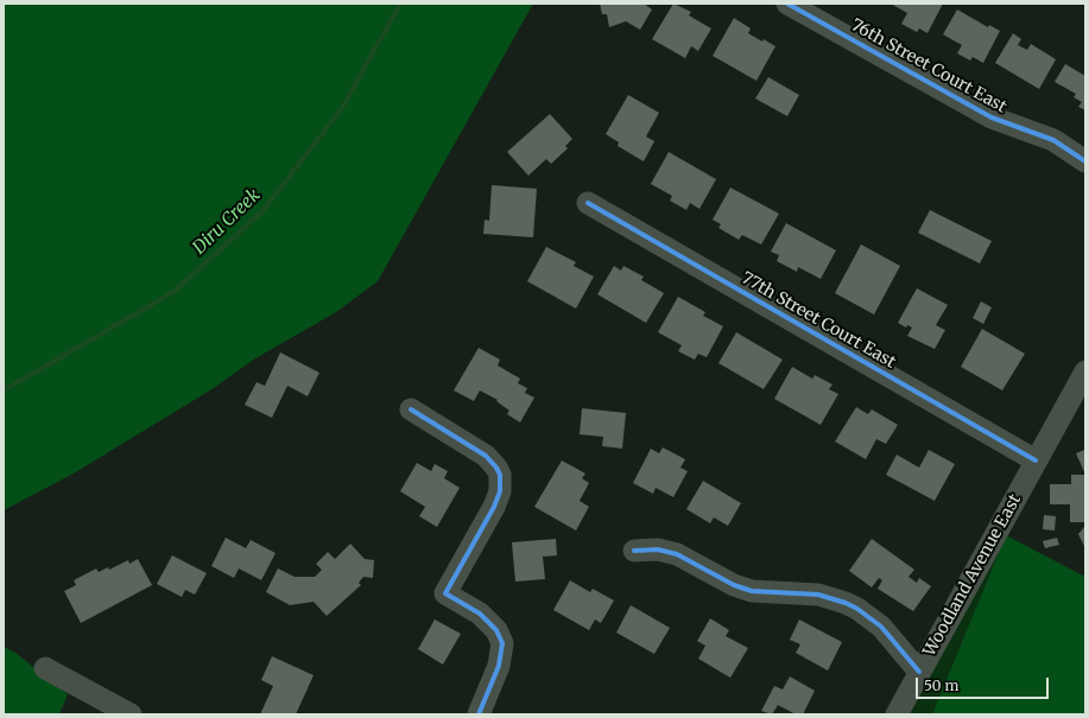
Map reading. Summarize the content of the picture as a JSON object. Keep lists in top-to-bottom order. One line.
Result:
{"streets":{"street":["76th Street Court East","77th Street Court East","Woodland Avenue East"]},"crossings":[["77th Street Court East","Woodland Avenue East"]],"water":["Diru Creek"],"scale_bar":"50 m"}
